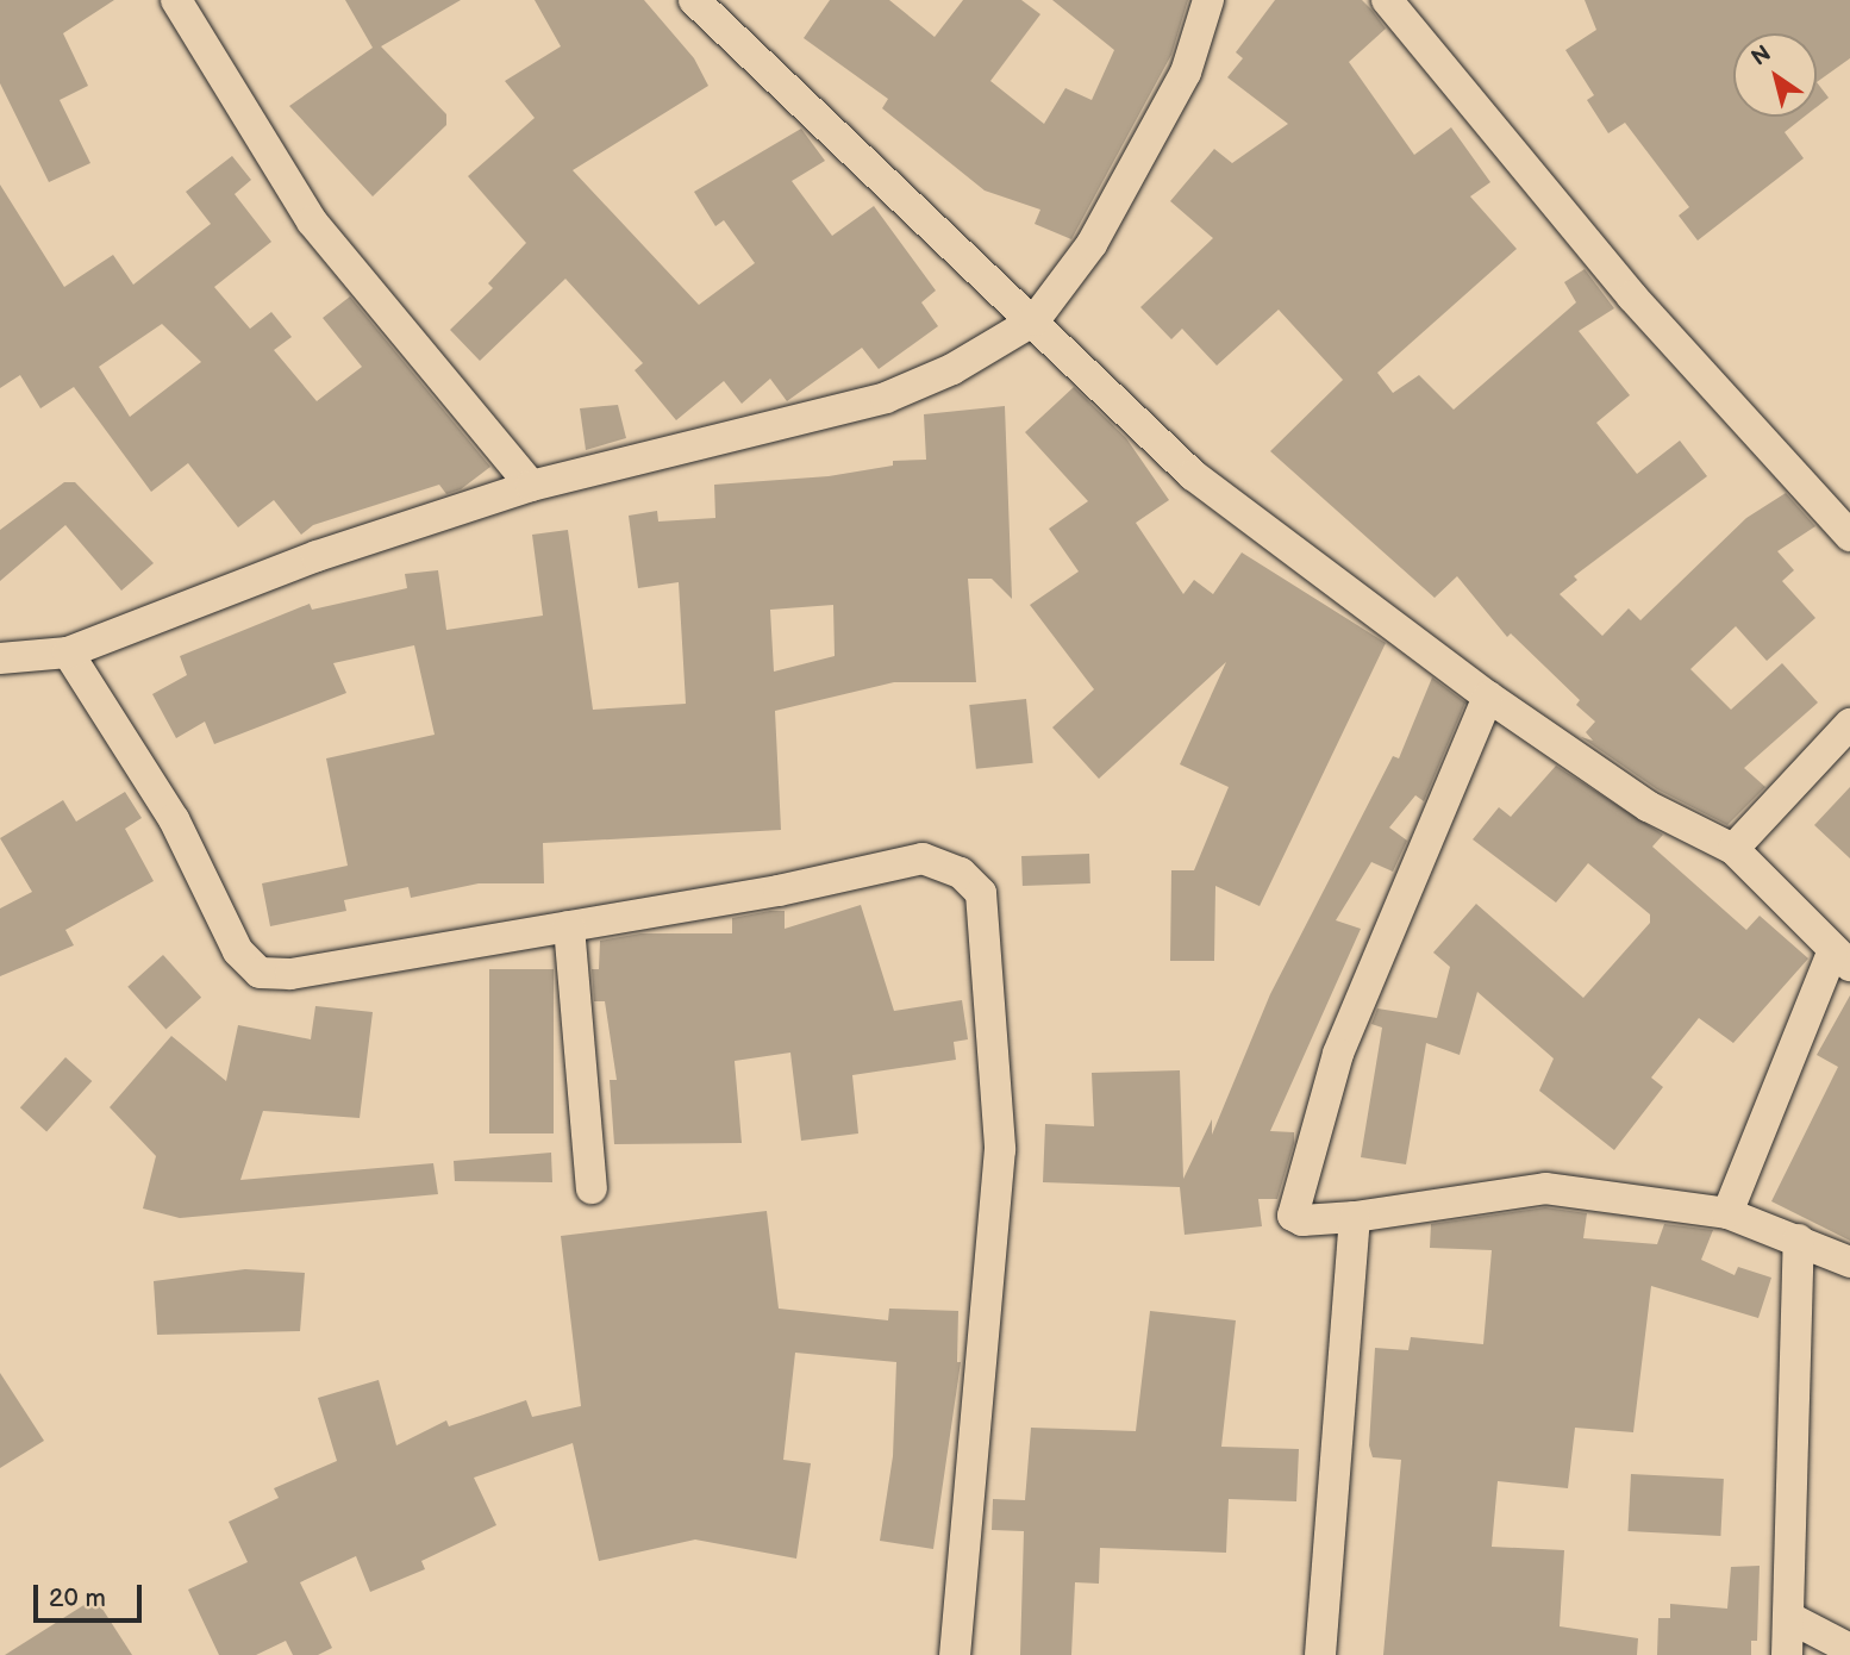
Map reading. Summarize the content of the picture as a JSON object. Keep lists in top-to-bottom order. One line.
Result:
{"scale_bar":"20 m","north":"top left"}
